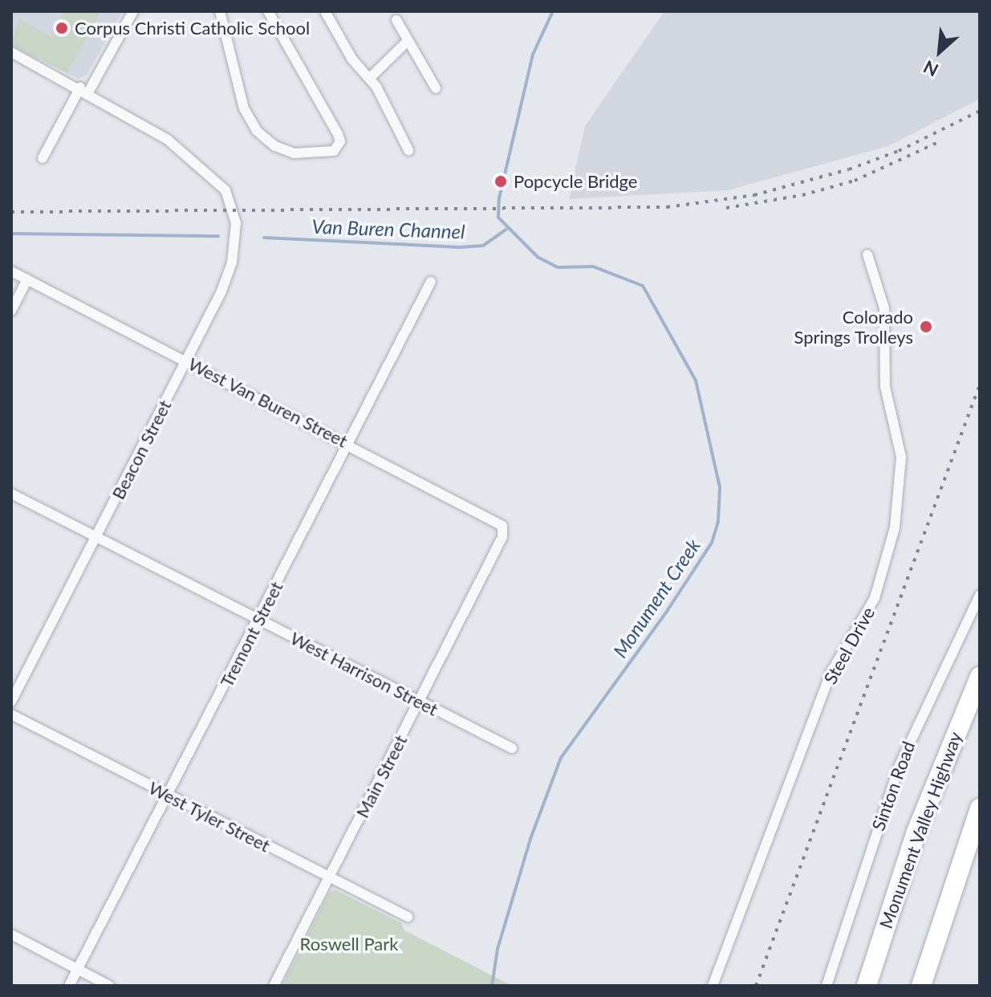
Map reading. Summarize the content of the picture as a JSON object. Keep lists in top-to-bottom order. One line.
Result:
{"streets":{"highway":["Monument Valley Highway"],"street":["West Van Buren Street","Beacon Street","Tremont Street","Steel Drive","West Harrison Street","Main Street","Sinton Road","West Tyler Street"]},"crossings":[["West Van Buren Street","Beacon Street"],["West Van Buren Street","Tremont Street"],["West Van Buren Street","Main Street"],["Beacon Street","West Harrison Street"],["Tremont Street","West Harrison Street"],["Tremont Street","West Tyler Street"],["West Harrison Street","Main Street"],["Main Street","West Tyler Street"]],"water":["Van Buren Channel","Monument Creek"],"parks":["Roswell Park"],"places":["Corpus Christi Catholic School","Popcycle Bridge","Colorado Springs Trolleys"],"north":"bottom left"}
